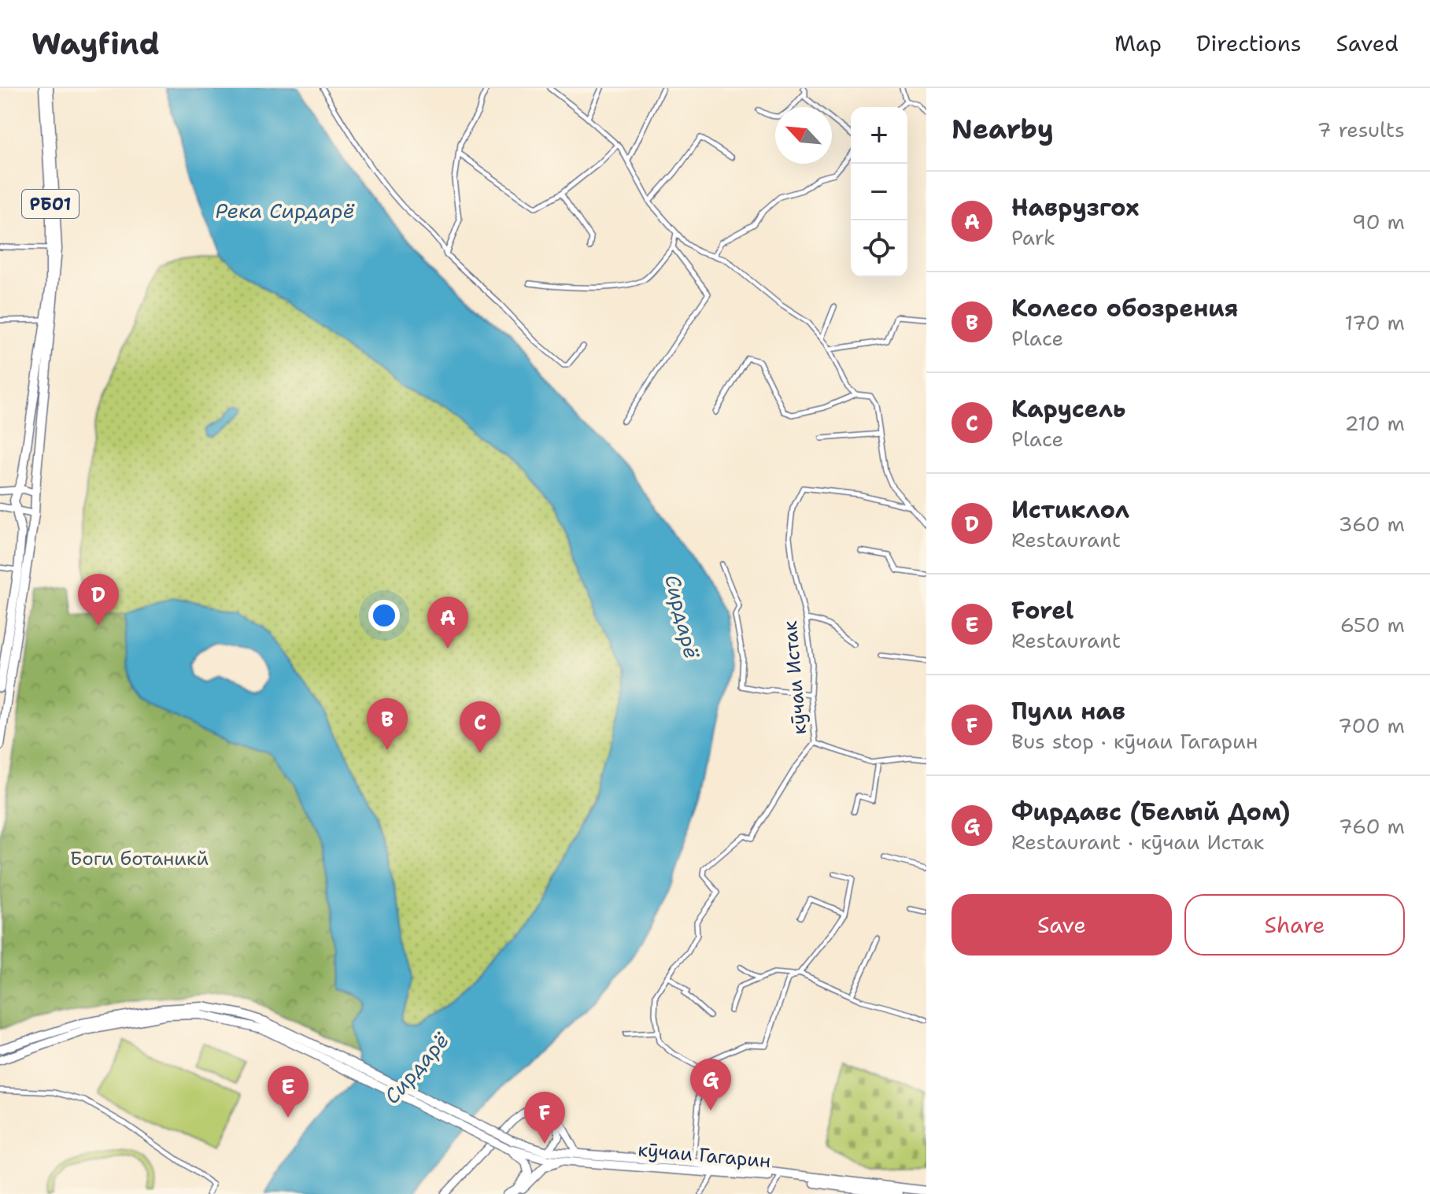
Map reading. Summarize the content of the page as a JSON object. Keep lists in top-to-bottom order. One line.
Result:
{"streets":{"highway":["РБ01","кӯчаи Гагарин"],"street":["кӯчаи Истак"]},"water":["Река Сирдарё","Сирдарё"],"parks":["Боги ботаникй"],"north":"top left","page":{"header":"Wayfind","nav":["Map","Directions","Saved"],"heading":["Nearby","7 results"],"map_buttons":["+","−"],"list":[{"mark":"A","name":"Наврузгох","note":"Park","value":"90 m"},{"mark":"B","name":"Колесо обозрения","note":"Place","value":"170 m"},{"mark":"C","name":"Карусель","note":"Place","value":"210 m"},{"mark":"D","name":"Истиклол","note":"Restaurant","value":"360 m"},{"mark":"E","name":"Forel","note":"Restaurant","value":"650 m"},{"mark":"F","name":"Пули нав","note":"Bus stop · кӯчаи Гагарин","value":"700 m"},{"mark":"G","name":"Фирдавс (Белый Дом)","note":"Restaurant · кӯчаи Истак","value":"760 m"}],"pins":["D","A","B","C","G","E","F"],"buttons":["Save","Share"]}}
